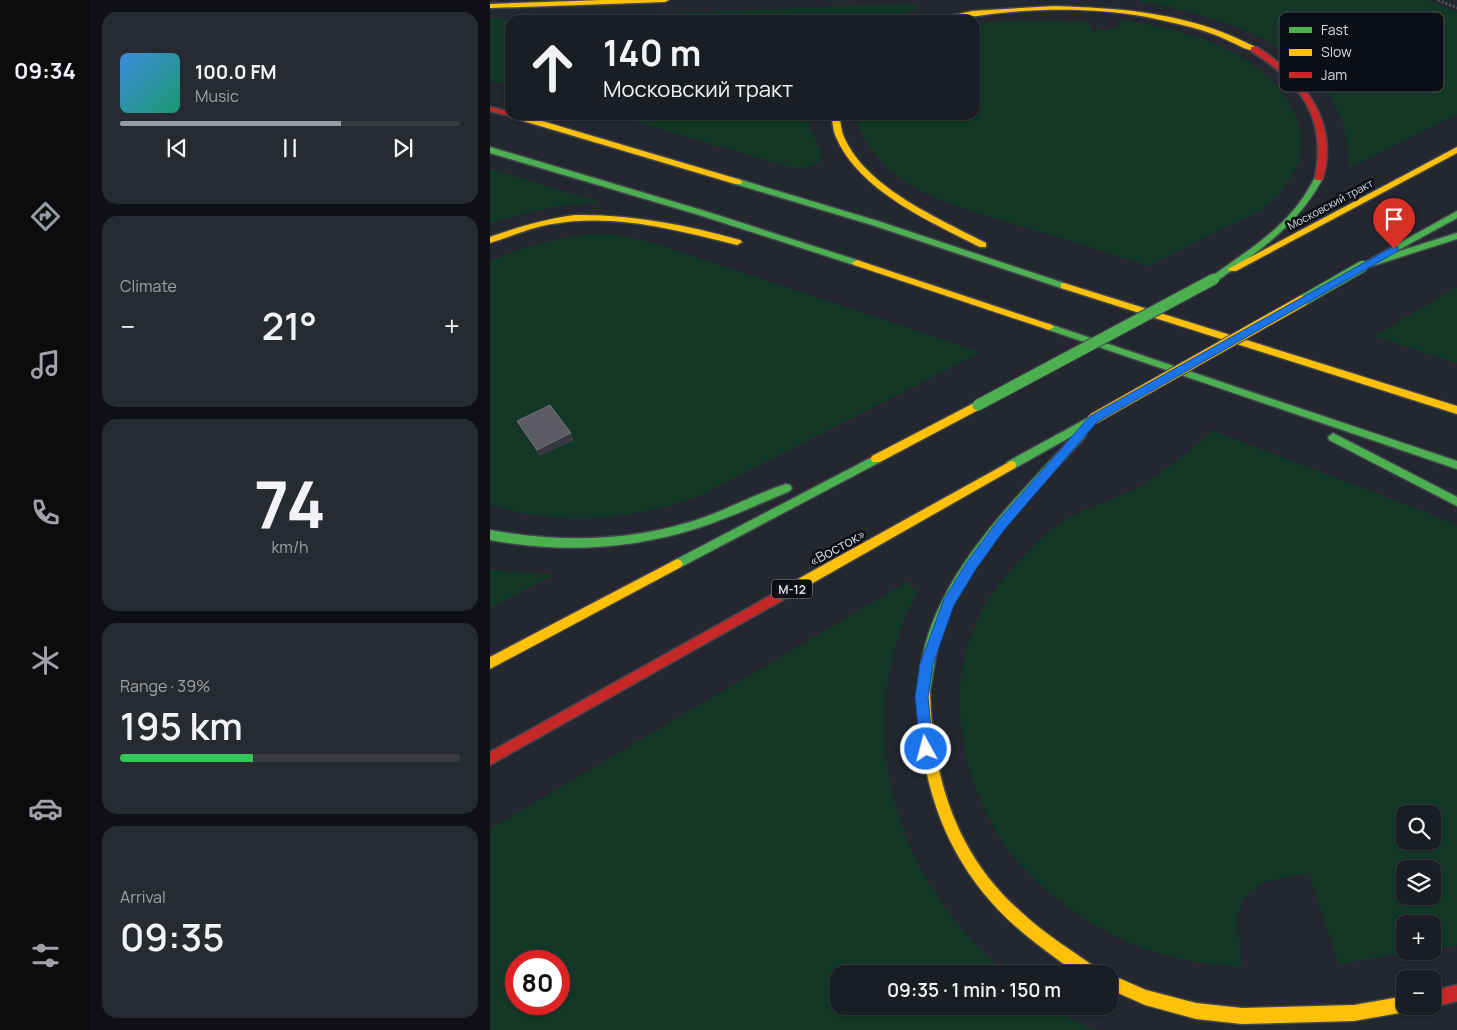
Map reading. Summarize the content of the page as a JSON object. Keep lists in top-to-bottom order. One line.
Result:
{"streets":{"main road":["Московский тракт","«Восток»","М-12"]},"legend":["Fast","Slow","Jam"],"page":{"tabs":"09:34","turn":["140 m","Московский тракт"],"song":["100.0 FM","Music"],"tile":["Climate",["74","km/h"],["Range · 39%","195 km"],["Arrival","09:35"]],"heat":["−","21°","+"],"map_buttons":["+","−"],"limit":"80","trip":"09:35 · 1 min · 150 m"}}
